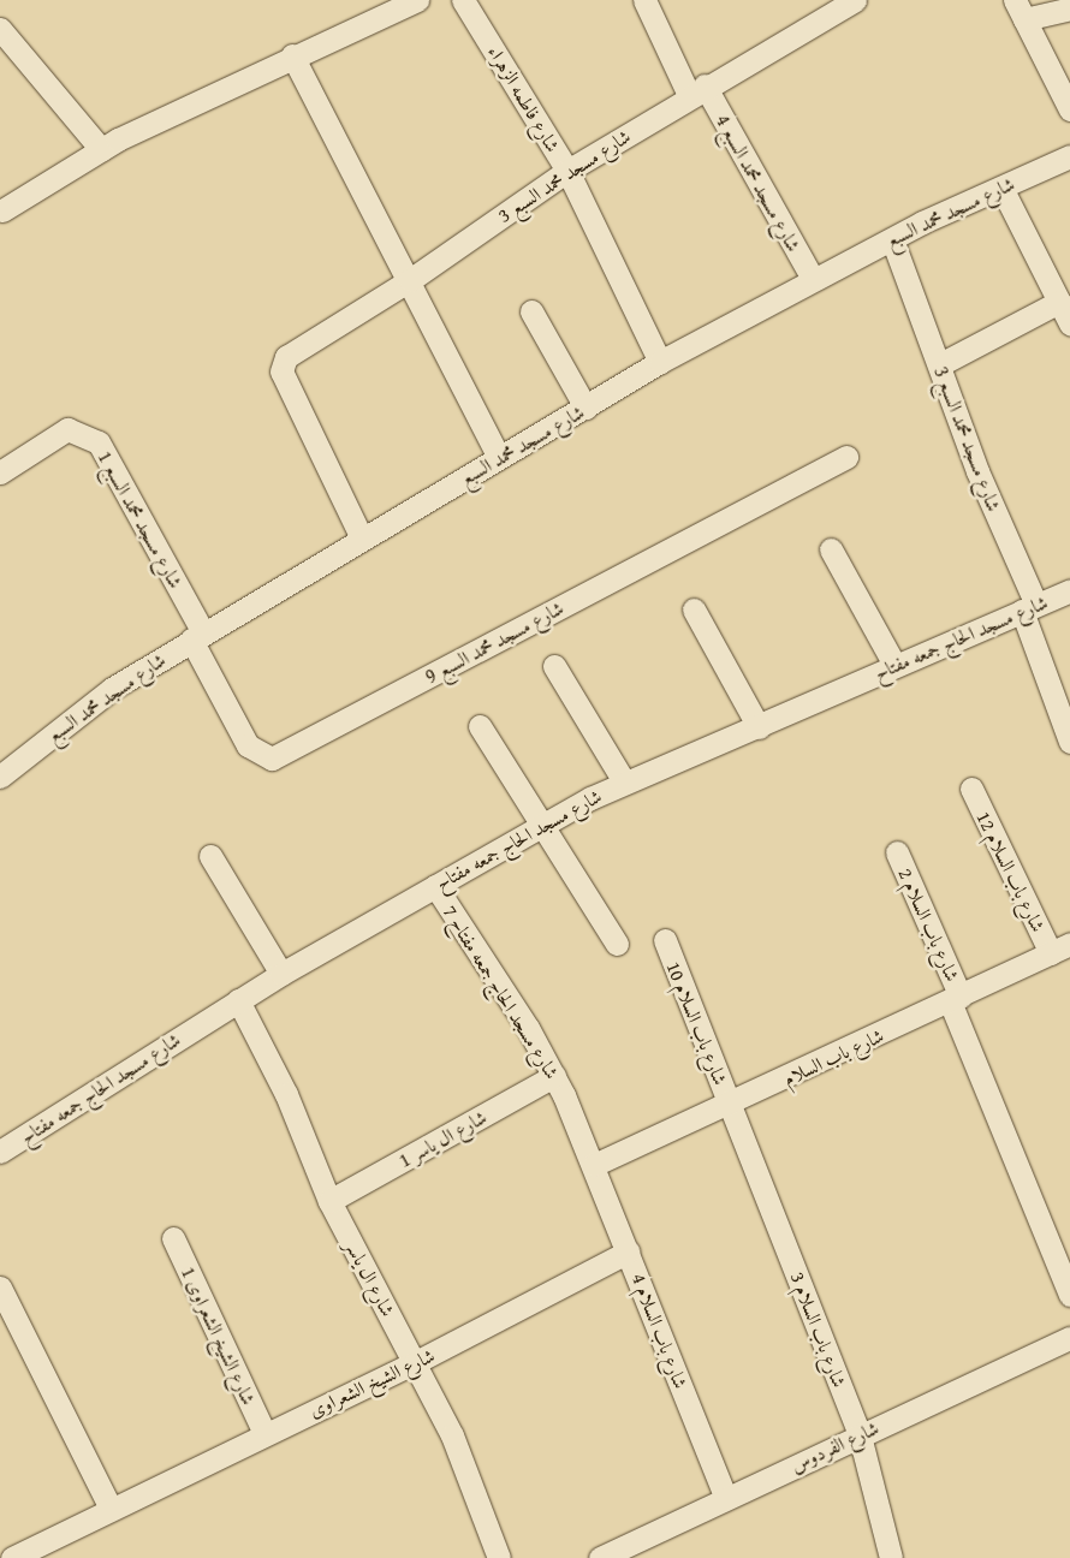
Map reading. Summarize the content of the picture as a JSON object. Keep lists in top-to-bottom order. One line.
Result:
{"streets":{"street":["شارع فاطمه الزهراء","شارع مسجد محمد السبع 3","شارع مسجد محمد السبع 4","شارع مسجد محمد السبع","شارع مسجد محمد السبع 1","شارع مسجد الحاج جمعه مفتاح","شارع مسجد محمد السبع 9","شارع باب السلام 12","شارع باب السلام 2","شارع مسجد الحاج جمعه مفتاح 7","شارع باب السلام 10","شارع باب السلام","شارع ال ياسر 1","شارع ال ياسر","شارع باب السلام 3","شارع باب السلام 4","شارع الشيخ الشعراوى 1","شارع الشيخ الشعراوى","شارع الفردوس"]},"crossings":[["شارع فاطمه الزهراء","شارع مسجد محمد السبع 3"],["شارع فاطمه الزهراء","شارع مسجد محمد السبع"],["شارع مسجد محمد السبع 3","شارع مسجد محمد السبع 4"],["شارع مسجد محمد السبع 3","شارع مسجد محمد السبع"],["شارع مسجد محمد السبع 3","شارع مسجد الحاج جمعه مفتاح"],["شارع مسجد محمد السبع 4","شارع مسجد محمد السبع"],["شارع مسجد محمد السبع","شارع مسجد محمد السبع 1"],["شارع مسجد محمد السبع","شارع مسجد محمد السبع 9"],["شارع مسجد محمد السبع 1","شارع مسجد محمد السبع 9"],["شارع مسجد الحاج جمعه مفتاح","شارع مسجد الحاج جمعه مفتاح 7"],["شارع مسجد الحاج جمعه مفتاح","شارع ال ياسر"],["شارع باب السلام 12","شارع باب السلام"],["شارع باب السلام 2","شارع باب السلام"],["شارع مسجد الحاج جمعه مفتاح 7","شارع باب السلام"],["شارع مسجد الحاج جمعه مفتاح 7","شارع ال ياسر 1"],["شارع مسجد الحاج جمعه مفتاح 7","شارع باب السلام 4"],["شارع باب السلام 10","شارع باب السلام"],["شارع باب السلام 10","شارع باب السلام 3"],["شارع باب السلام","شارع باب السلام 3"],["شارع باب السلام","شارع باب السلام 4"],["شارع ال ياسر 1","شارع ال ياسر"],["شارع ال ياسر","شارع الشيخ الشعراوى"],["شارع باب السلام 3","شارع الفردوس"],["شارع باب السلام 4","شارع الشيخ الشعراوى"],["شارع باب السلام 4","شارع الفردوس"],["شارع الشيخ الشعراوى 1","شارع الشيخ الشعراوى"]]}
